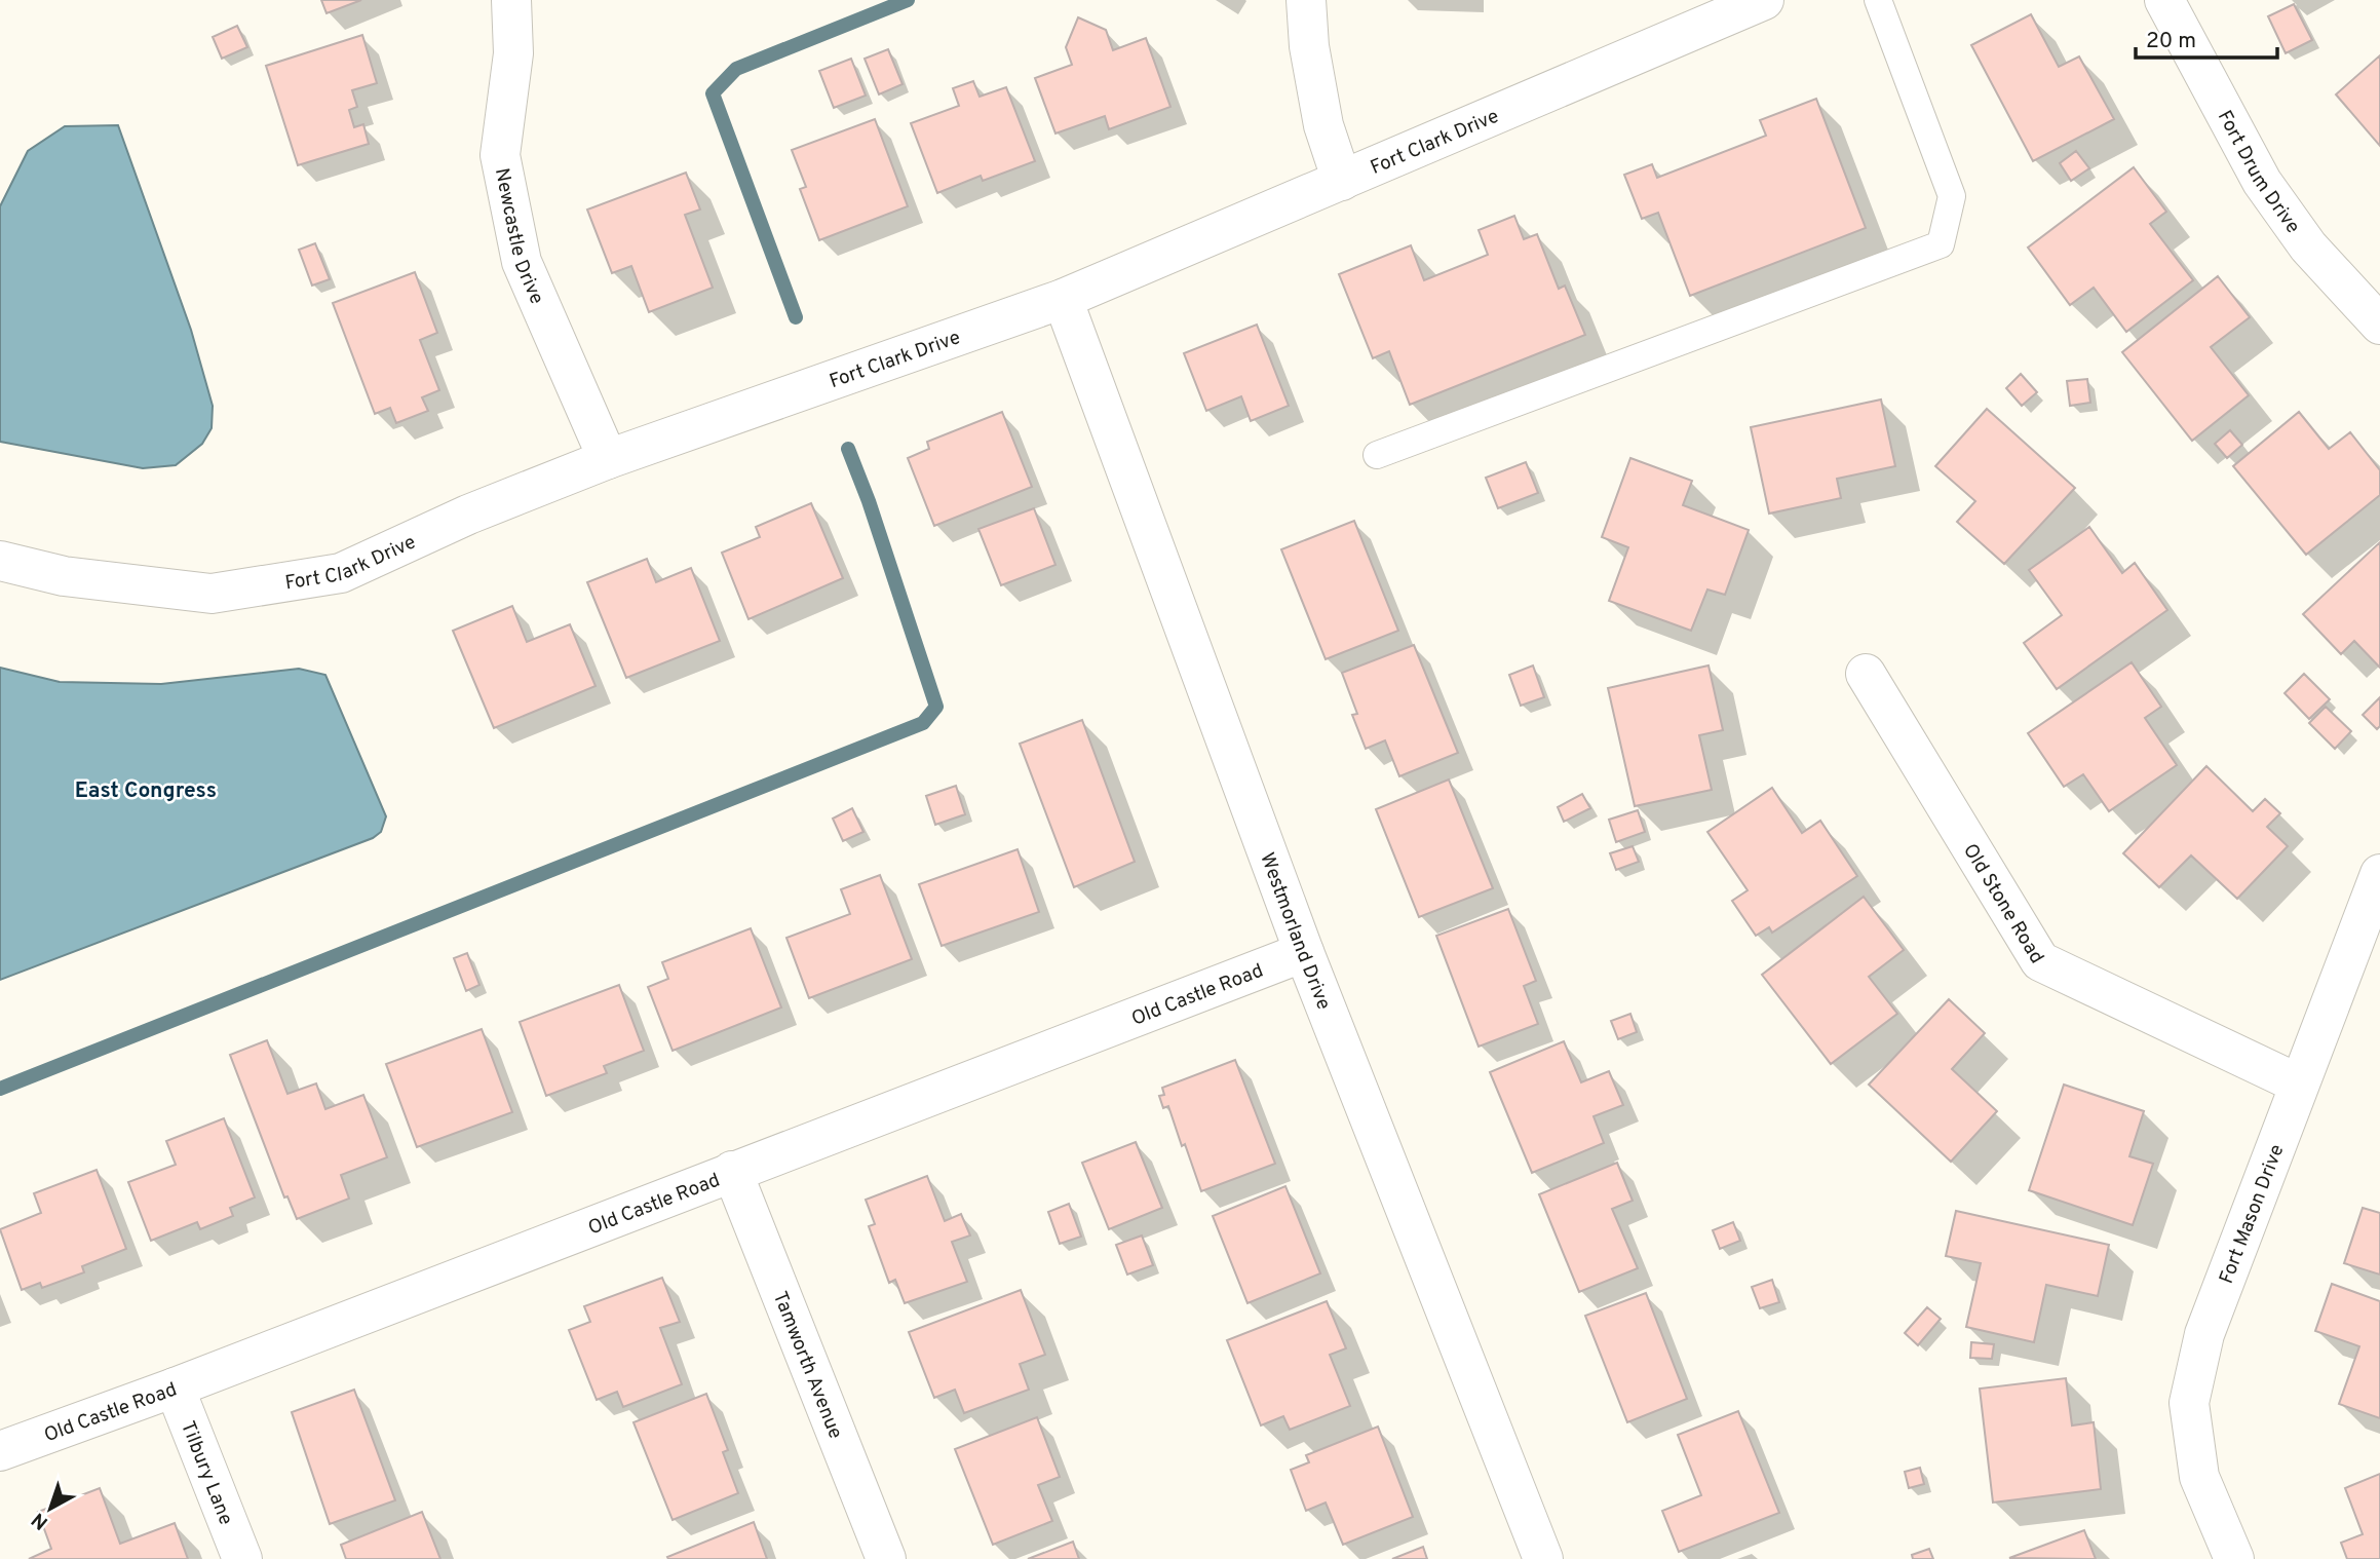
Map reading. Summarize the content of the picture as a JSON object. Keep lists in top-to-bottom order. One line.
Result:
{"streets":{"street":["Fort Clark Drive","Fort Drum Drive","Newcastle Drive","Old Stone Road","Westmorland Drive","Old Castle Road","Fort Mason Drive","Tamworth Avenue","Tilbury Lane"]},"crossings":[["Fort Clark Drive","Newcastle Drive"],["Fort Clark Drive","Westmorland Drive"],["Old Stone Road","Fort Mason Drive"],["Westmorland Drive","Old Castle Road"],["Old Castle Road","Tamworth Avenue"],["Old Castle Road","Tilbury Lane"]],"districts":["East Congress"],"scale_bar":"20 m","north":"bottom left"}
